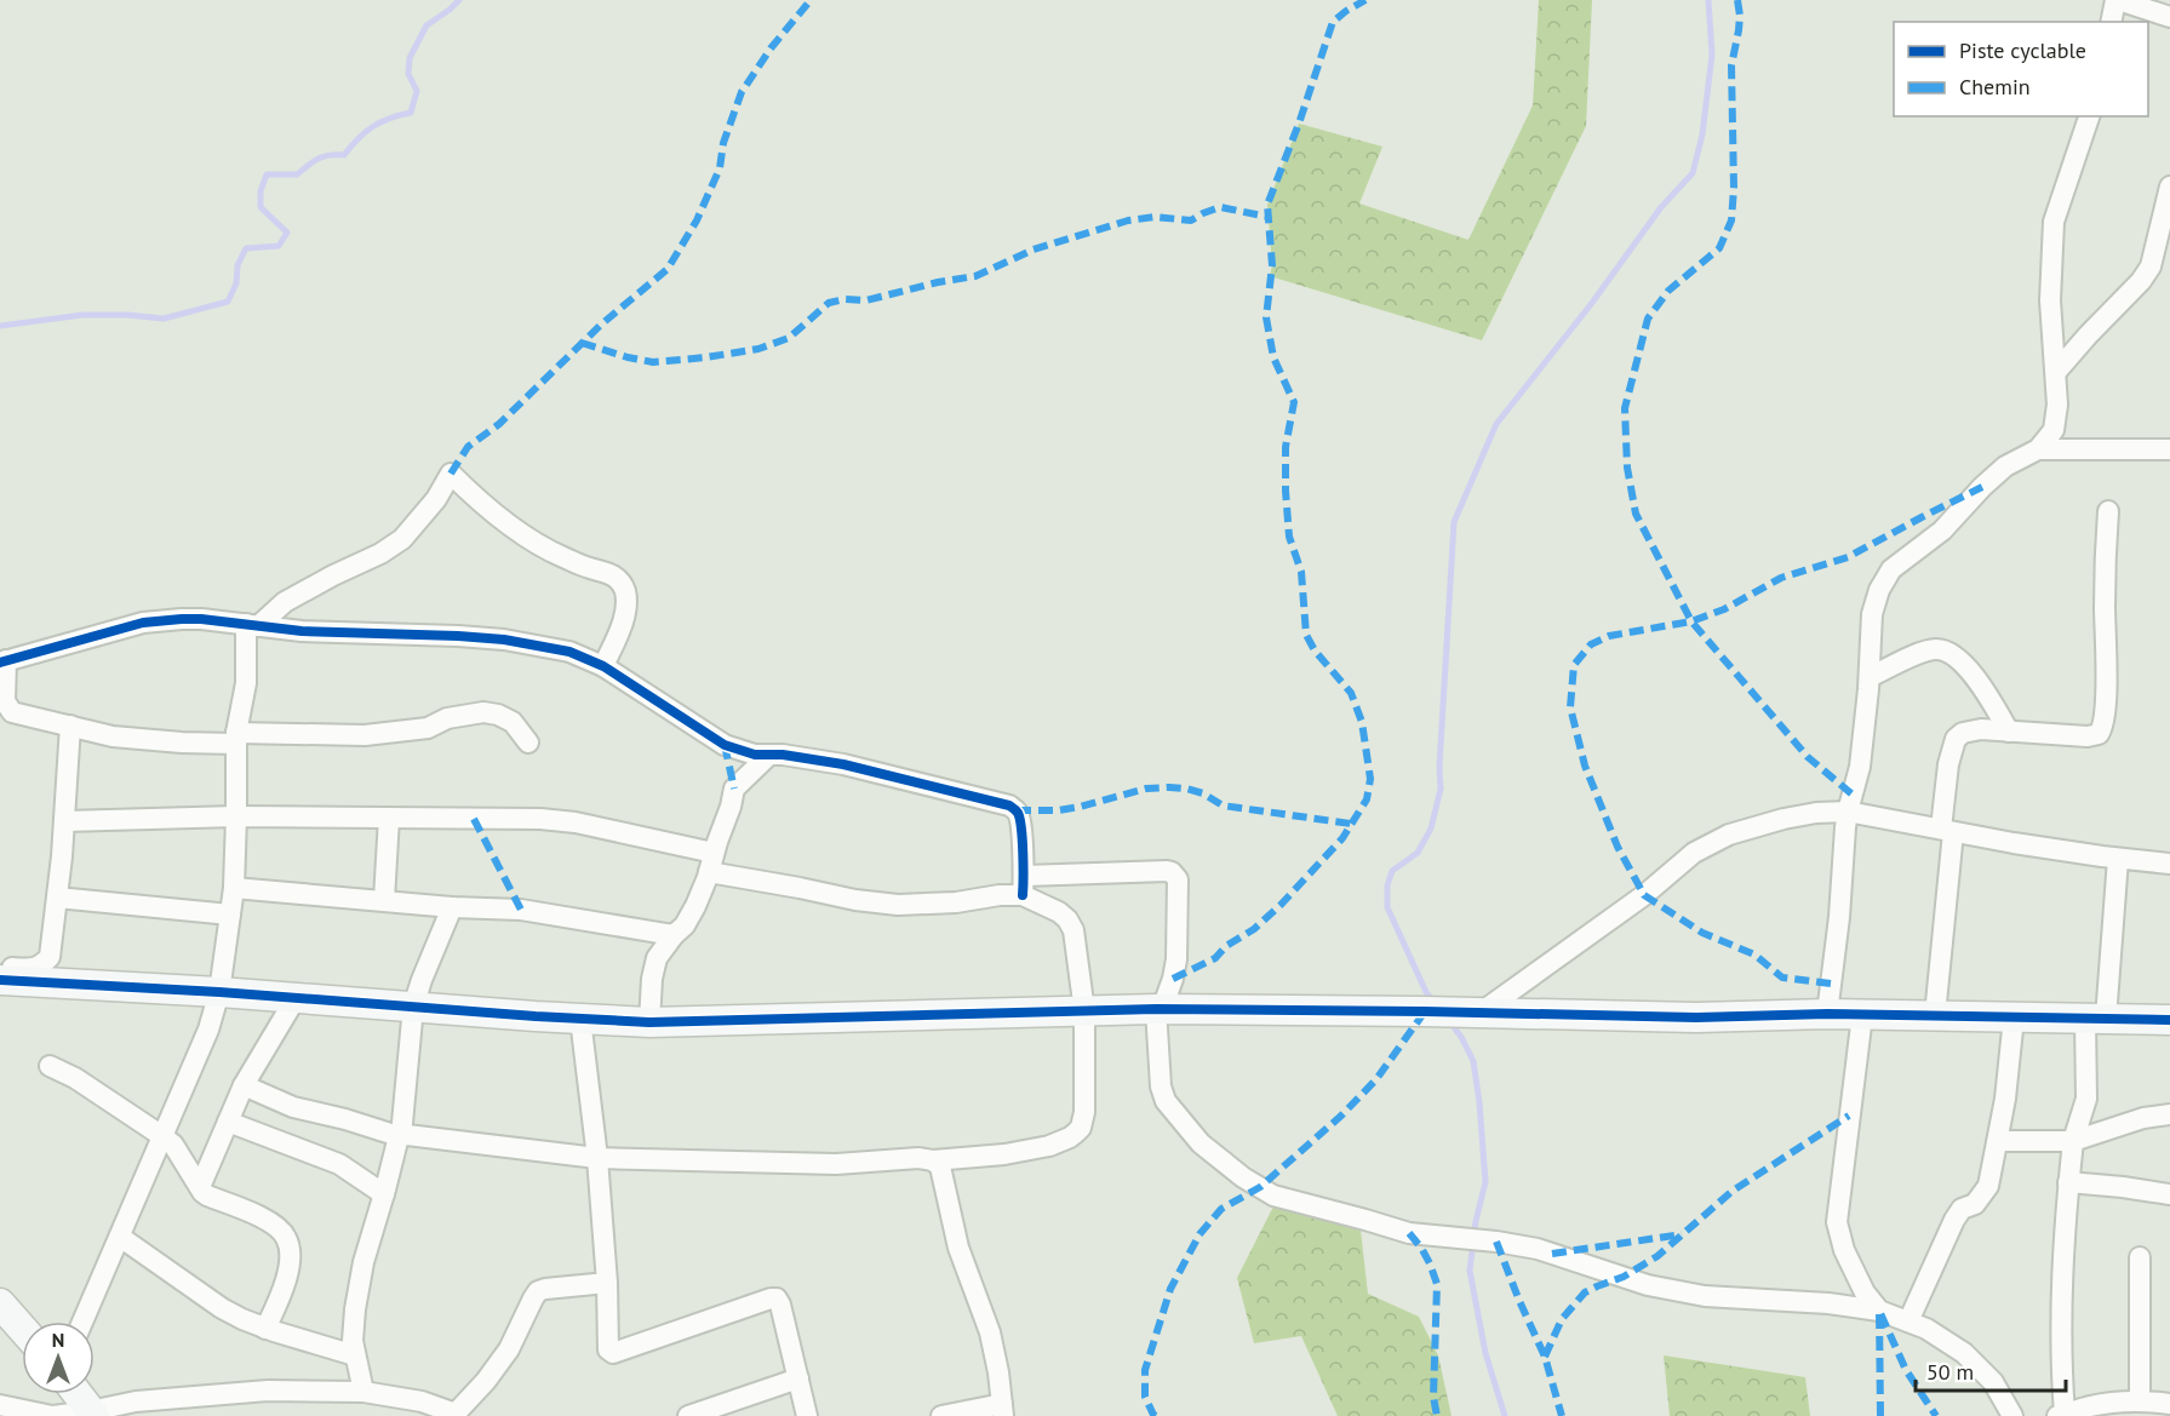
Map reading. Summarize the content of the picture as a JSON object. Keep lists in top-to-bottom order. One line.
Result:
{"legend":["Piste cyclable","Chemin"],"scale_bar":"50 m","north":"top"}
